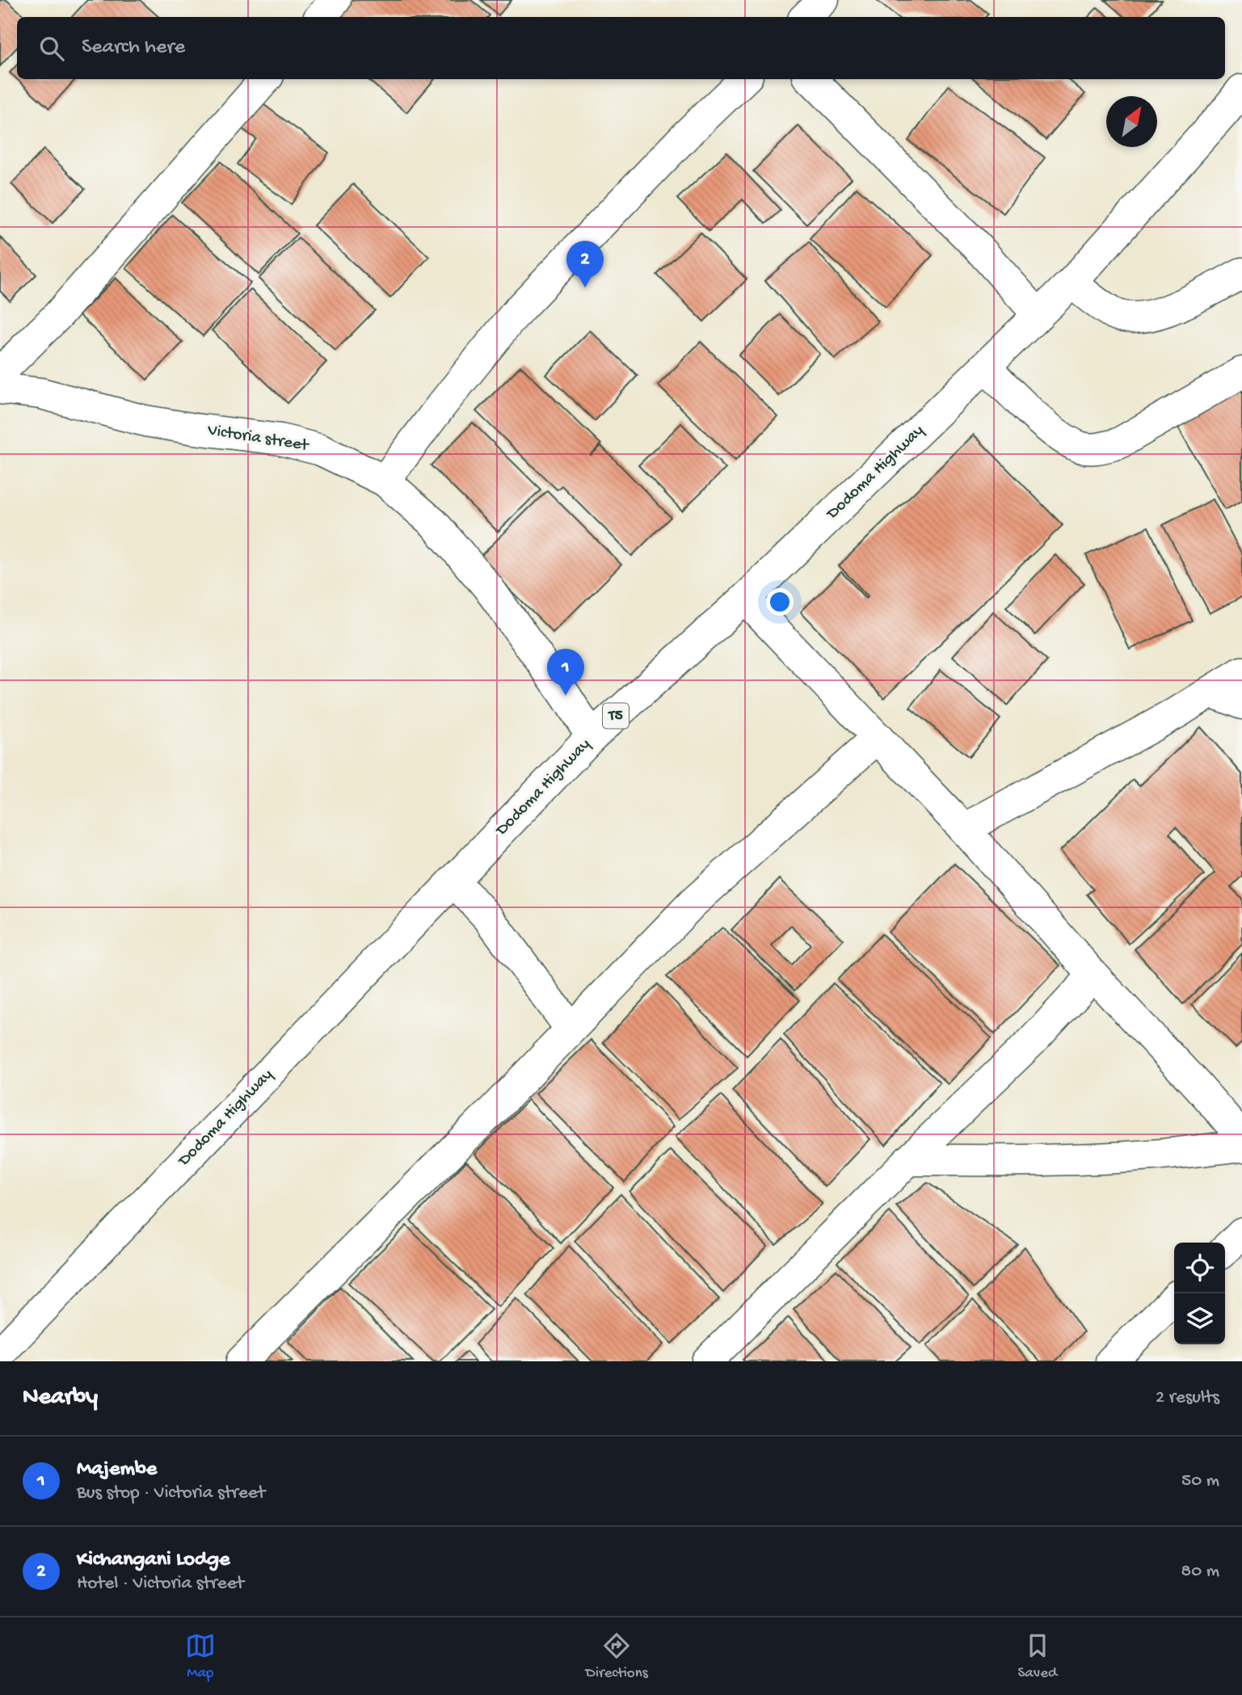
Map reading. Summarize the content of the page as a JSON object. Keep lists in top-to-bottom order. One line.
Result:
{"streets":{"main road":["Victoria street","Dodoma Highway","T5"]},"crossings":[["Victoria street","Dodoma Highway"]],"north":"top right","page":{"search":"Search here","pins":["2","1"],"heading":["Nearby","2 results"],"list":[{"mark":"1","name":"Majembe","note":"Bus stop · Victoria street","value":"50 m"},{"mark":"2","name":"Kichangani Lodge","note":"Hotel · Victoria street","value":"80 m"}],"nav":["Map","Directions","Saved"]}}
